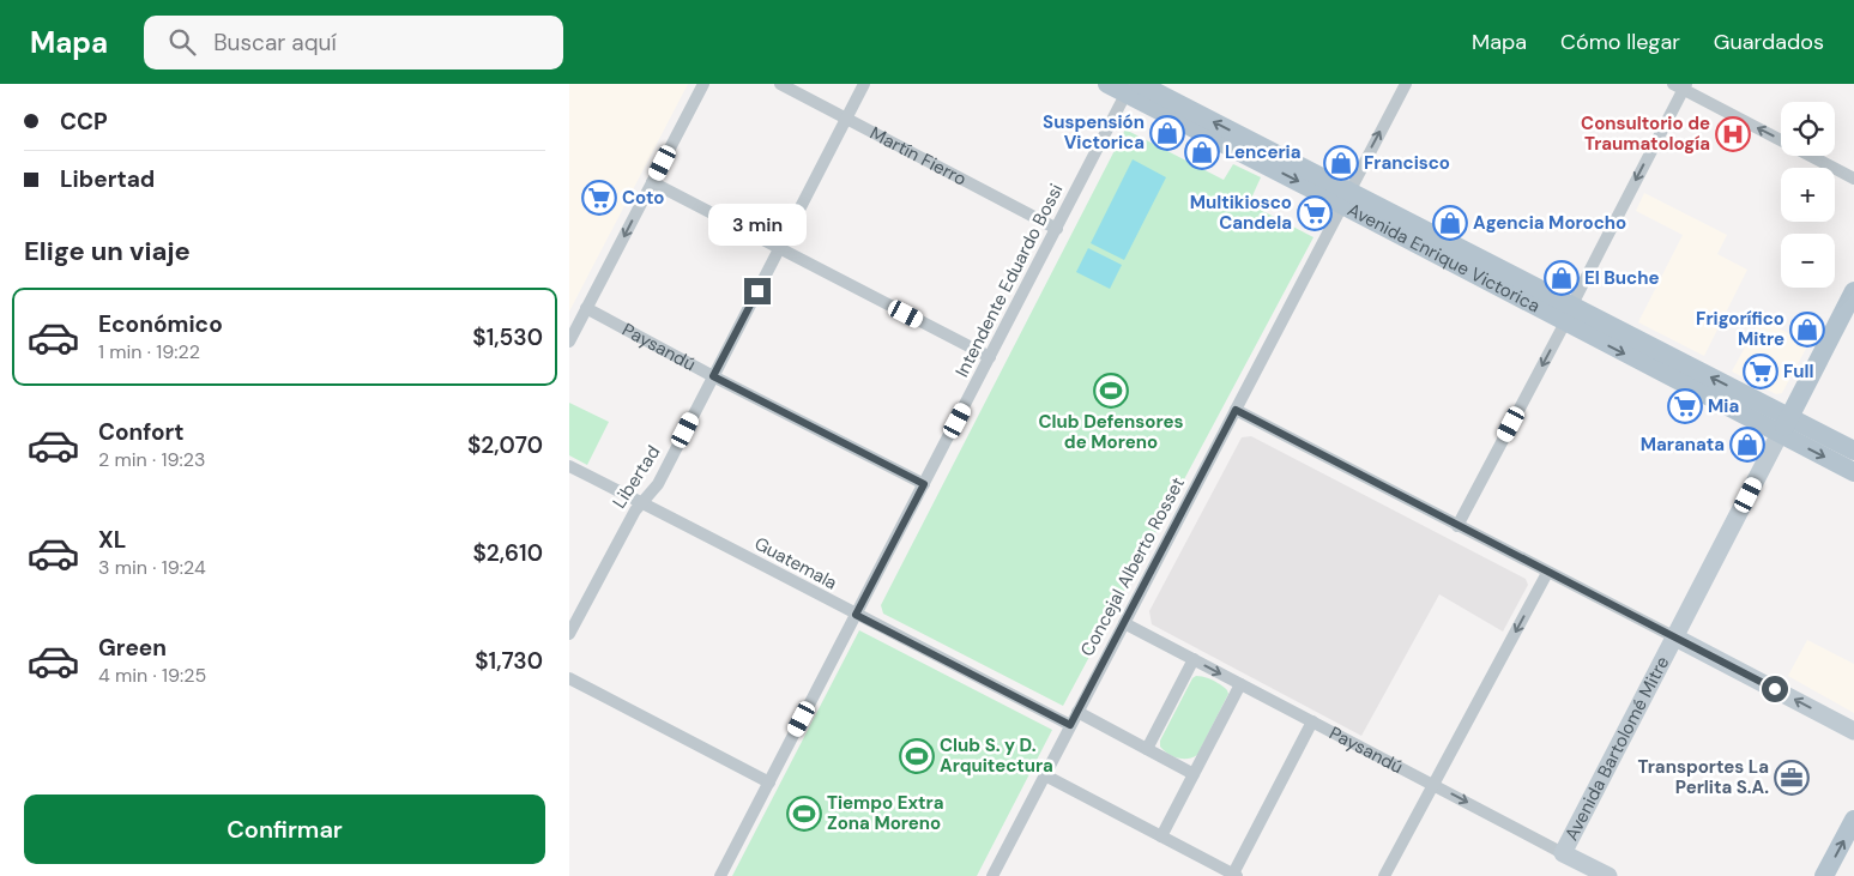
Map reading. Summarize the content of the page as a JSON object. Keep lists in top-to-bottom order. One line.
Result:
{"streets":{"main road":["Avenida Enrique Victorica","Avenida Bartolomé Mitre"],"street":["Martín Fierro","Intendente Eduardo Bossi","Paysandú","Libertad","Guatemala","Concejal Alberto Rosset"]},"crossings":[["Martín Fierro","Intendente Eduardo Bossi"],["Martín Fierro","Libertad"],["Avenida Enrique Victorica","Intendente Eduardo Bossi"],["Avenida Enrique Victorica","Concejal Alberto Rosset"],["Avenida Enrique Victorica","Avenida Bartolomé Mitre"],["Intendente Eduardo Bossi","Paysandú"],["Intendente Eduardo Bossi","Guatemala"],["Paysandú","Libertad"],["Paysandú","Concejal Alberto Rosset"],["Paysandú","Avenida Bartolomé Mitre"],["Libertad","Guatemala"],["Guatemala","Concejal Alberto Rosset"]],"places":{"shop":["Suspensión Victorica","Lenceria","Francisco","Agencia Morocho","El Buche","Frigorífico Mitre","Maranata"],"hospital":["Consultorio de Traumatología"],"supermarket":["Coto","Multikiosco Candela","Full","Mia"],"sports":["Club Defensores de Moreno","Club S. y D. Arquitectura","Tiempo Extra Zona Moreno"],"office":["Transportes La Perlita S.A."]},"page":{"header":"Mapa","search":"Buscar aquí","nav":["Mapa","Cómo llegar","Guardados"],"banner":["CCP","Libertad"],"map_buttons":["+","−"],"bubble":"3 min","heading":"Elige un viaje","list":[{"name":"Económico","note":"1 min · 19:22","value":"$1,530"},{"name":"Confort","note":"2 min · 19:23","value":"$2,070"},{"name":"XL","note":"3 min · 19:24","value":"$2,610"},{"name":"Green","note":"4 min · 19:25","value":"$1,730"}],"buttons":"Confirmar"}}
